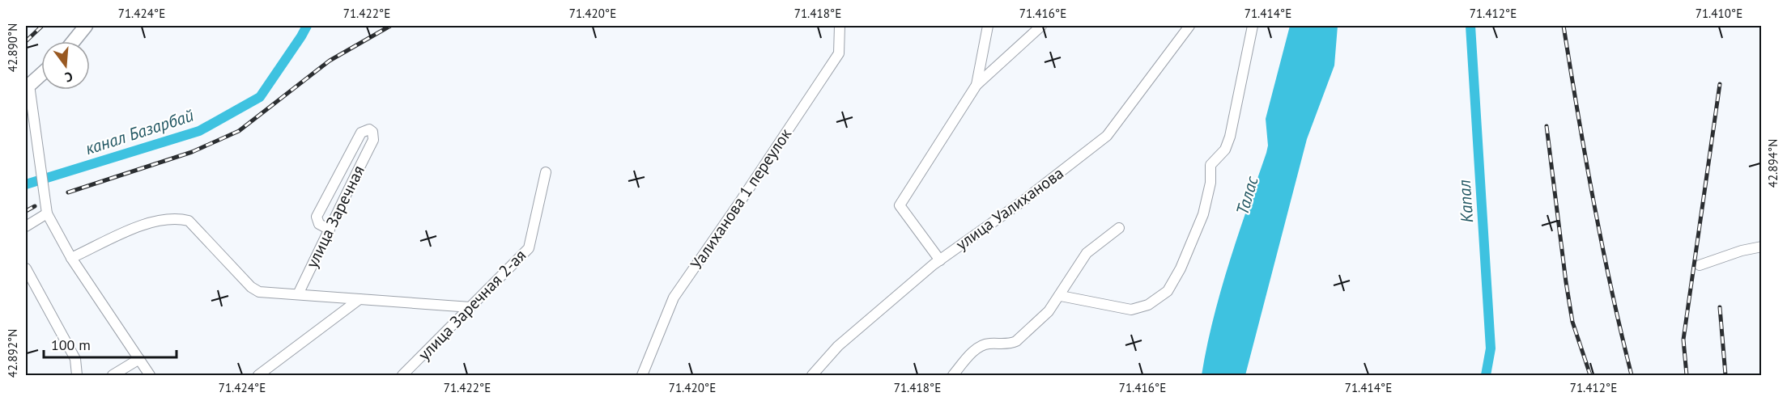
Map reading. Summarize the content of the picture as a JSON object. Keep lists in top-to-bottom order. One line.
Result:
{"streets":{"street":["Уалиханова 1 переулок","улица Уалиханова","улица Заречная","улица Заречная 2-ая"]},"water":["канал Базарбай","Талас","Капал"],"scale_bar":"100 m","north":"bottom","coordinates":["71.424°E","71.422°E","71.420°E","71.418°E","71.416°E","71.414°E","71.412°E","71.410°E","42.890°N","42.894°N","42.892°N"]}
